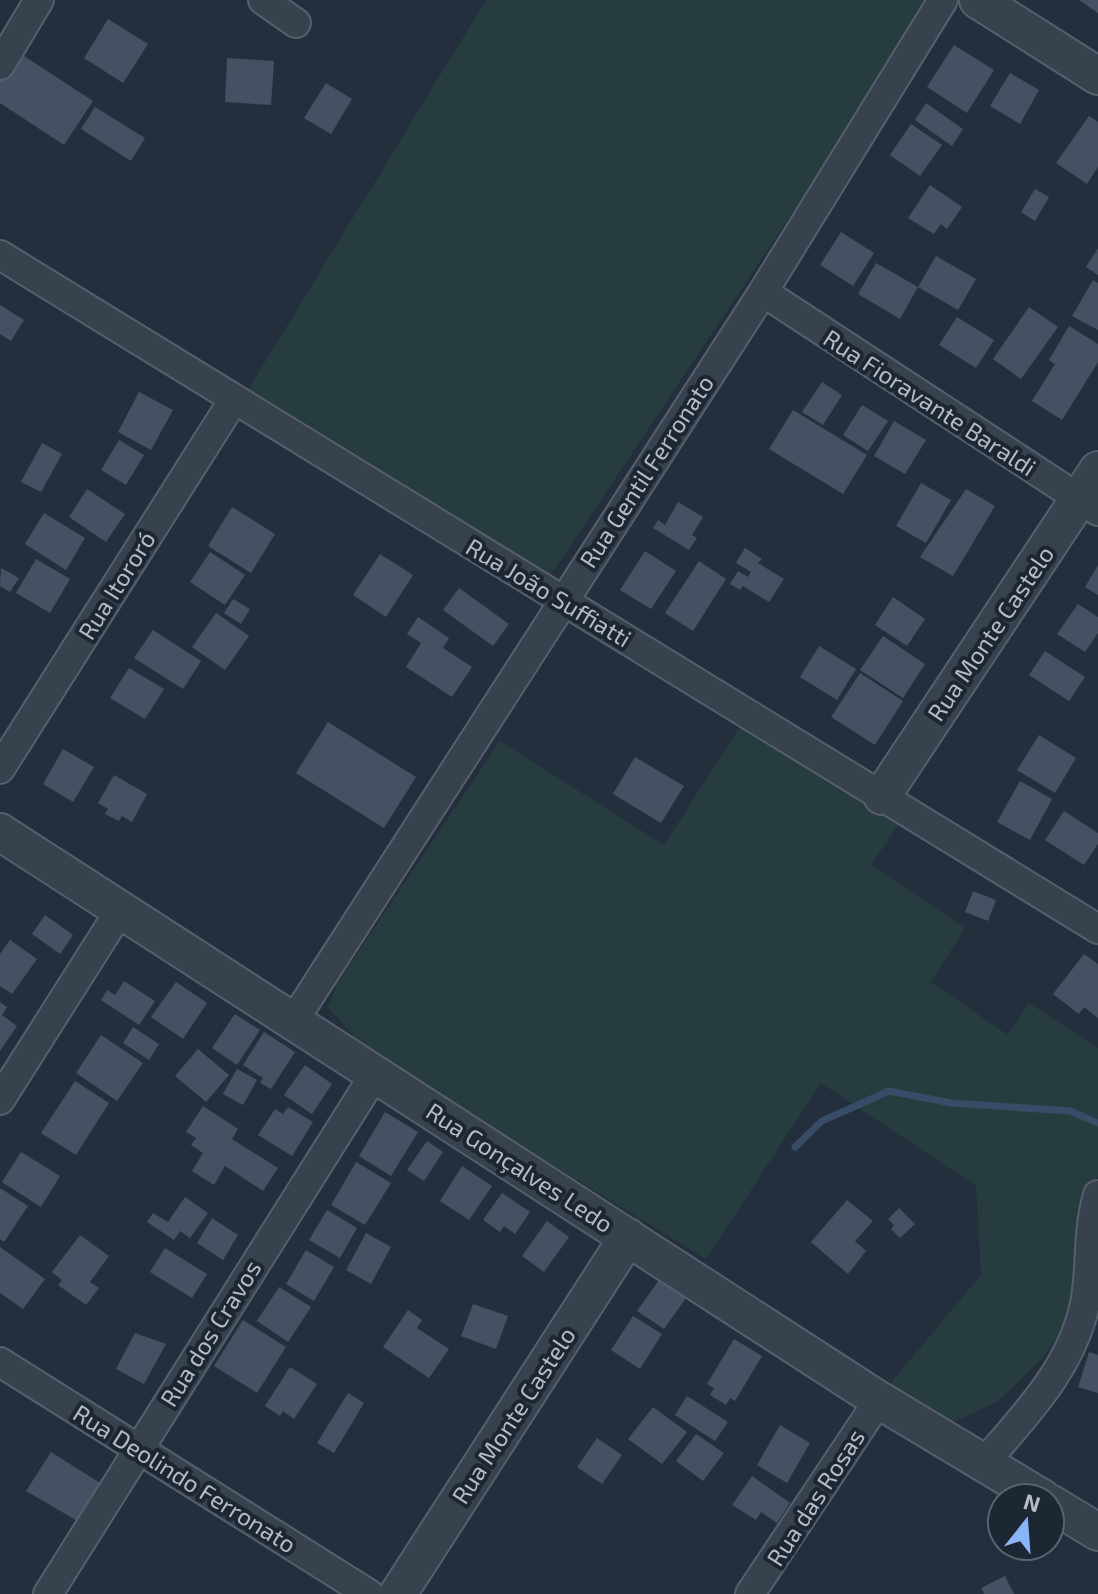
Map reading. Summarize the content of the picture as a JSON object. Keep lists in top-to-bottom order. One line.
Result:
{"streets":{"street":["Rua Fioravante Baraldi","Rua Gentil Ferronato","Rua Itororó","Rua João Suffiatti","Rua Monte Castelo","Rua Gonçalves Ledo","Rua dos Cravos","Rua Deolindo Ferronato","Rua das Rosas"]},"crossings":[["Rua Fioravante Baraldi","Rua Gentil Ferronato"],["Rua Fioravante Baraldi","Rua Monte Castelo"],["Rua Gentil Ferronato","Rua João Suffiatti"],["Rua Gentil Ferronato","Rua Gonçalves Ledo"],["Rua Itororó","Rua João Suffiatti"],["Rua João Suffiatti","Rua Monte Castelo"],["Rua Monte Castelo","Rua Gonçalves Ledo"],["Rua Gonçalves Ledo","Rua dos Cravos"],["Rua Gonçalves Ledo","Rua das Rosas"],["Rua dos Cravos","Rua Deolindo Ferronato"]],"north":"top"}
